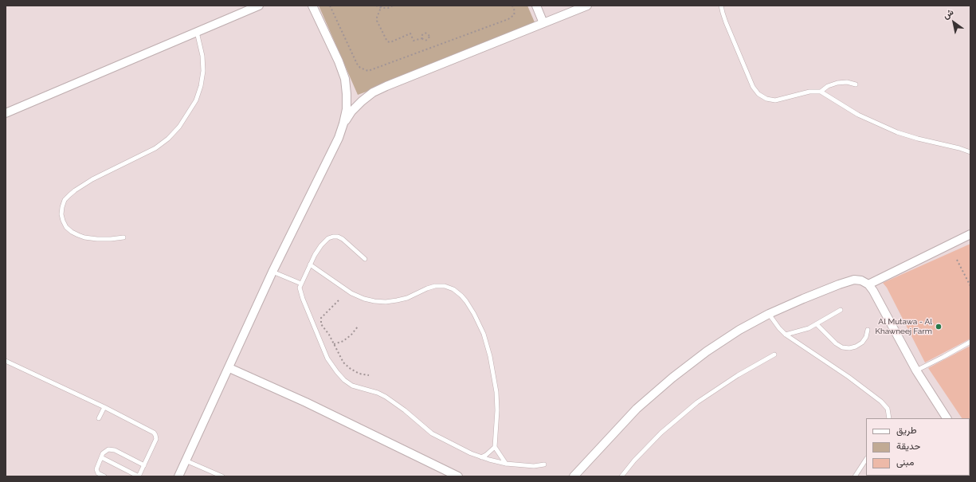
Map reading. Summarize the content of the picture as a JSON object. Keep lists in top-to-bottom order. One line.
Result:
{"places":["Al Mutawa - Al Khawneej Farm"],"legend":["طريق","حديقة","مبنى"],"north":"top left"}
